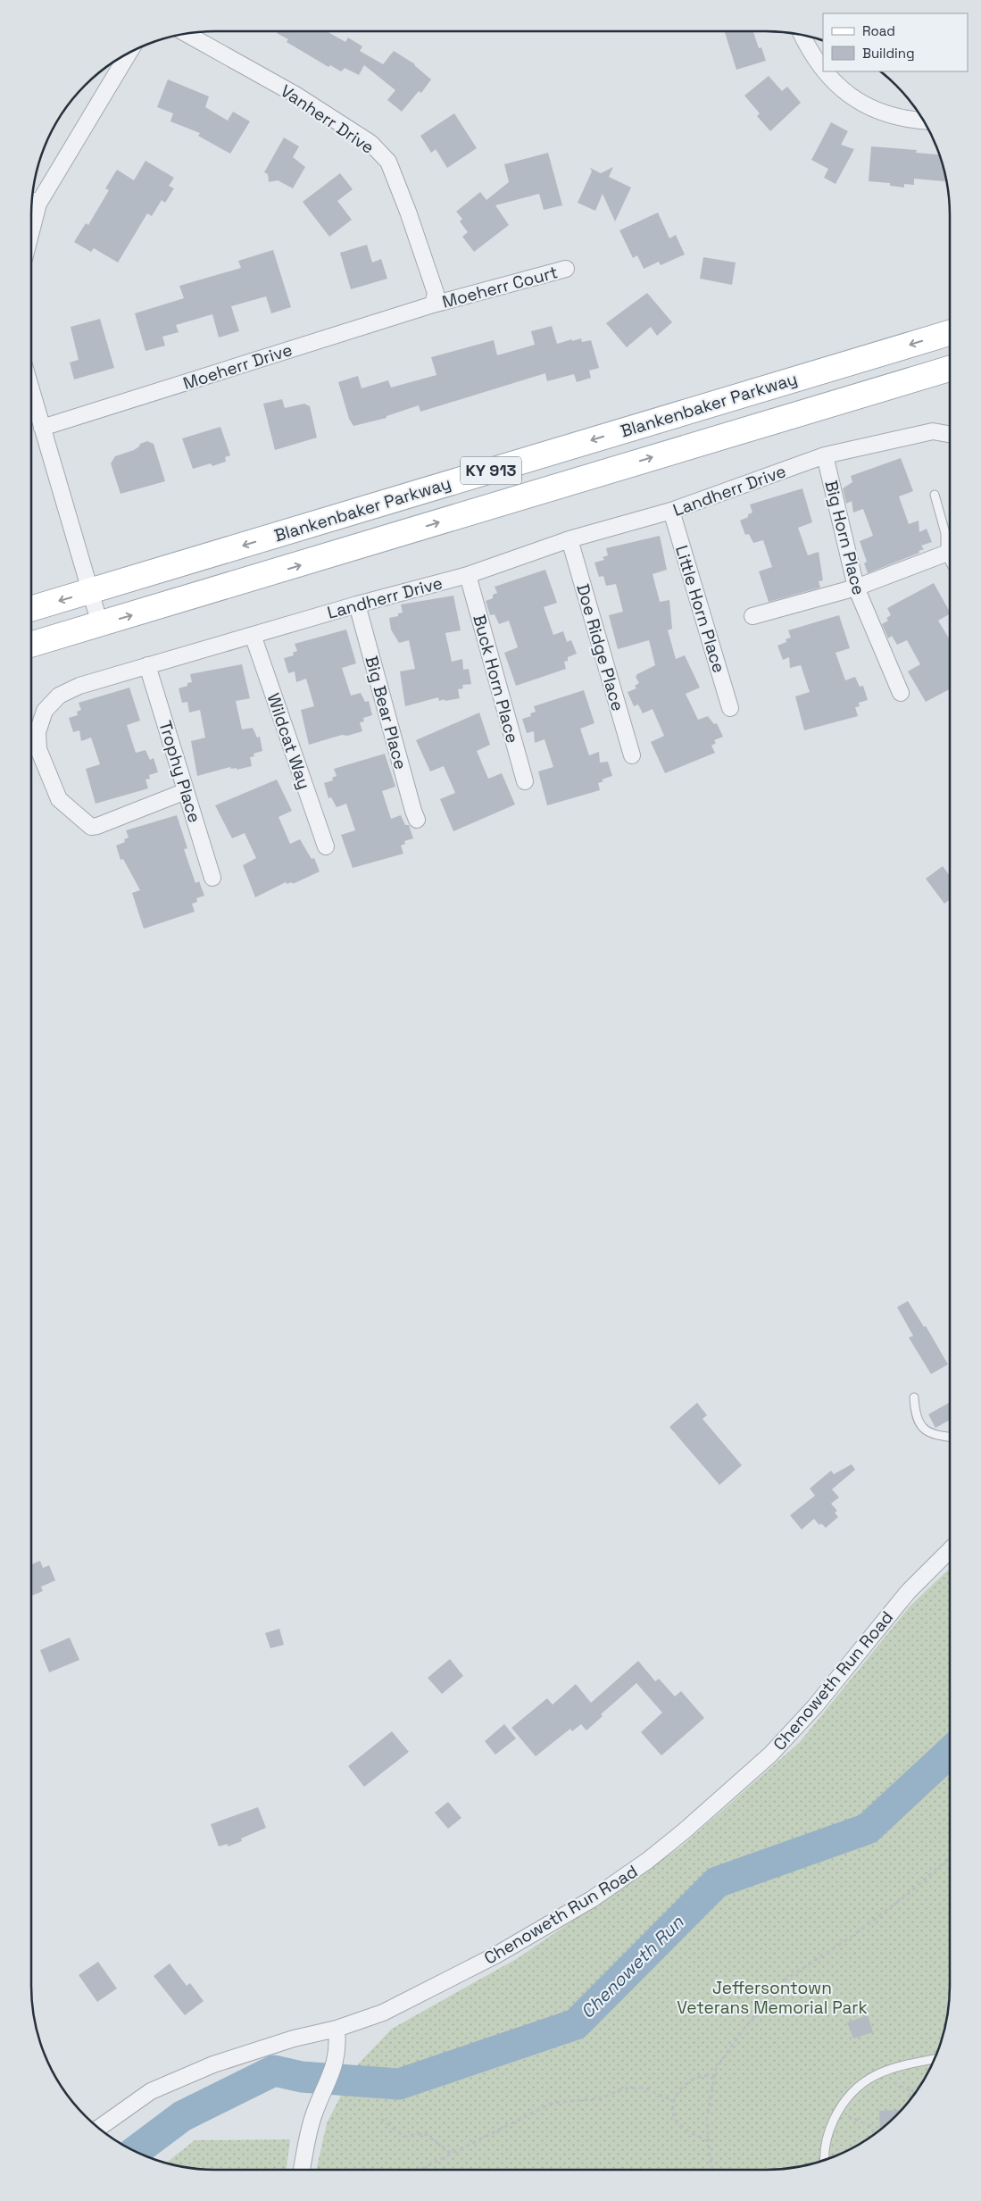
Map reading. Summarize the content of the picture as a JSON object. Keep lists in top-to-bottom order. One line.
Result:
{"streets":{"main road":["Blankenbaker Parkway","KY 913"],"street":["Vanherr Drive","Moeherr Court","Moeherr Drive","Landherr Drive","Big Horn Place","Little Horn Place","Doe Ridge Place","Buck Horn Place","Big Bear Place","Wildcat Way","Trophy Place","Chenoweth Run Road"]},"crossings":[["Vanherr Drive","Moeherr Court"],["Vanherr Drive","Moeherr Drive"],["Moeherr Court","Moeherr Drive"],["Landherr Drive","Big Horn Place"],["Landherr Drive","Little Horn Place"],["Landherr Drive","Doe Ridge Place"],["Landherr Drive","Buck Horn Place"],["Landherr Drive","Big Bear Place"],["Landherr Drive","Wildcat Way"],["Landherr Drive","Trophy Place"]],"water":["Chenoweth Run"],"parks":["Jeffersontown Veterans Memorial Park"],"legend":["Road","Building"]}
